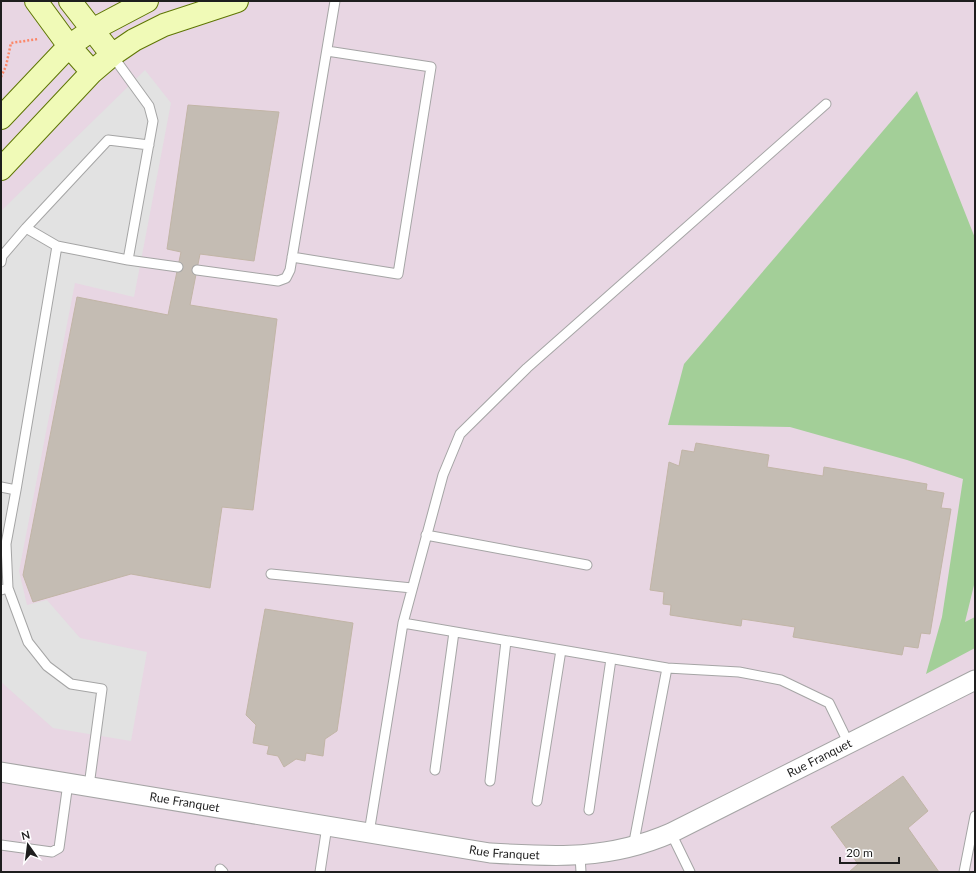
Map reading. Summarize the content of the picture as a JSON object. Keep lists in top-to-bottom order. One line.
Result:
{"streets":{"street":["Rue Franquet"]},"scale_bar":"20 m","north":"top"}
